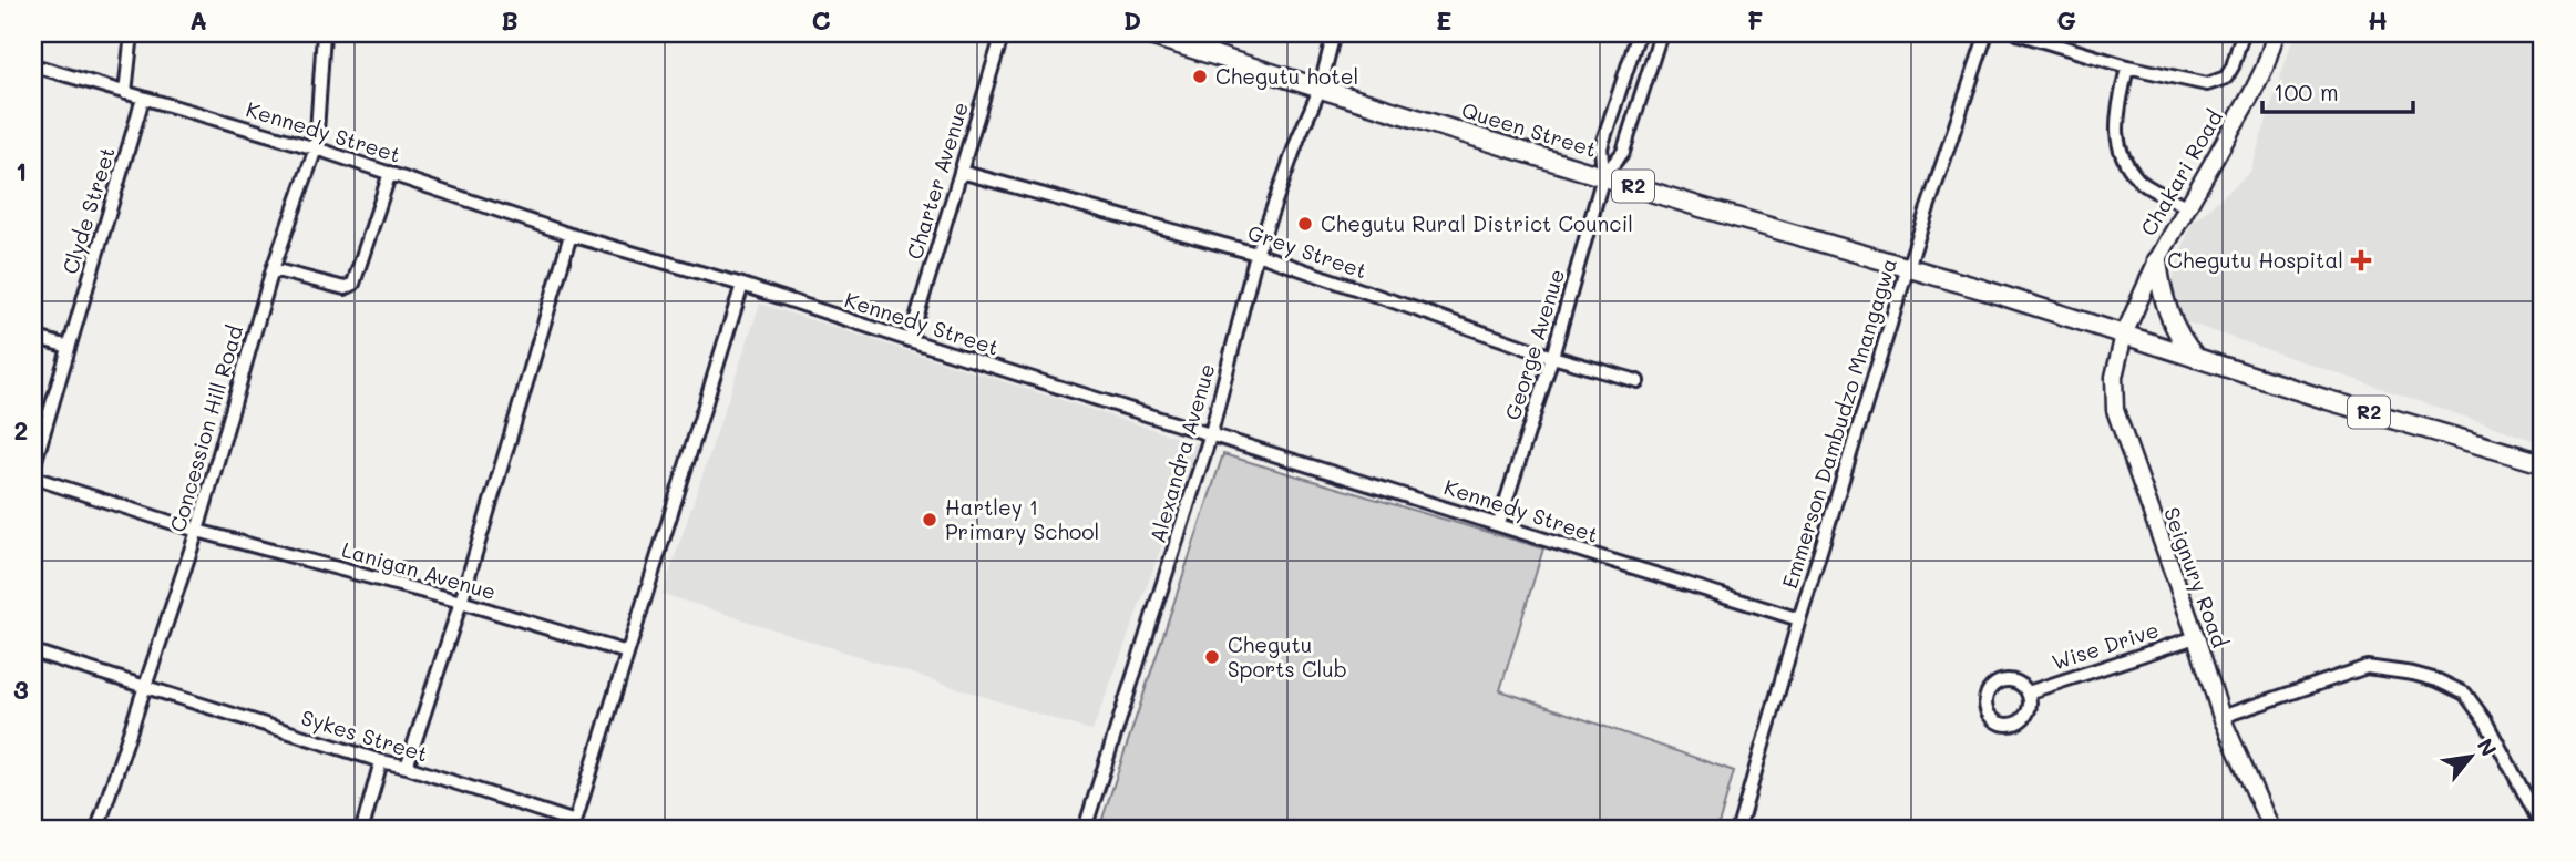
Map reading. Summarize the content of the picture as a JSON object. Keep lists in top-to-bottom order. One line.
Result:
{"streets":{"highway":["Queen Street","R2"],"main road":["Chakari Road","Seignury Road"],"street":["Kennedy Street","Charter Avenue","Clyde Street","Grey Street","George Avenue","Emmerson Dambudzo Mnangagwa","Concession Hill Road","Alexandra Avenue","Lanigan Avenue","Wise Drive","Sykes Street"]},"crossings":[["Queen Street","Chakari Road"],["Queen Street","R2"],["Queen Street","George Avenue"],["Queen Street","Emmerson Dambudzo Mnangagwa"],["Queen Street","Alexandra Avenue"],["Queen Street","Seignury Road"],["Kennedy Street","Charter Avenue"],["Kennedy Street","Clyde Street"],["Kennedy Street","George Avenue"],["Kennedy Street","Emmerson Dambudzo Mnangagwa"],["Kennedy Street","Concession Hill Road"],["Kennedy Street","Alexandra Avenue"],["Chakari Road","R2"],["Chakari Road","Seignury Road"],["Charter Avenue","Grey Street"],["R2","Seignury Road"],["Grey Street","George Avenue"],["Grey Street","Alexandra Avenue"],["Concession Hill Road","Lanigan Avenue"],["Concession Hill Road","Sykes Street"],["Seignury Road","Wise Drive"]],"places":{"other":["Chegutu hotel","Chegutu Rural District Council","Hartley 1 Primary School","Chegutu Sports Club"],"health":["Chegutu Hospital"]},"scale_bar":"100 m","north":"top right","grid":{"columns":["A","B","C","D","E","F","G","H"],"rows":["1","2","3"]}}
